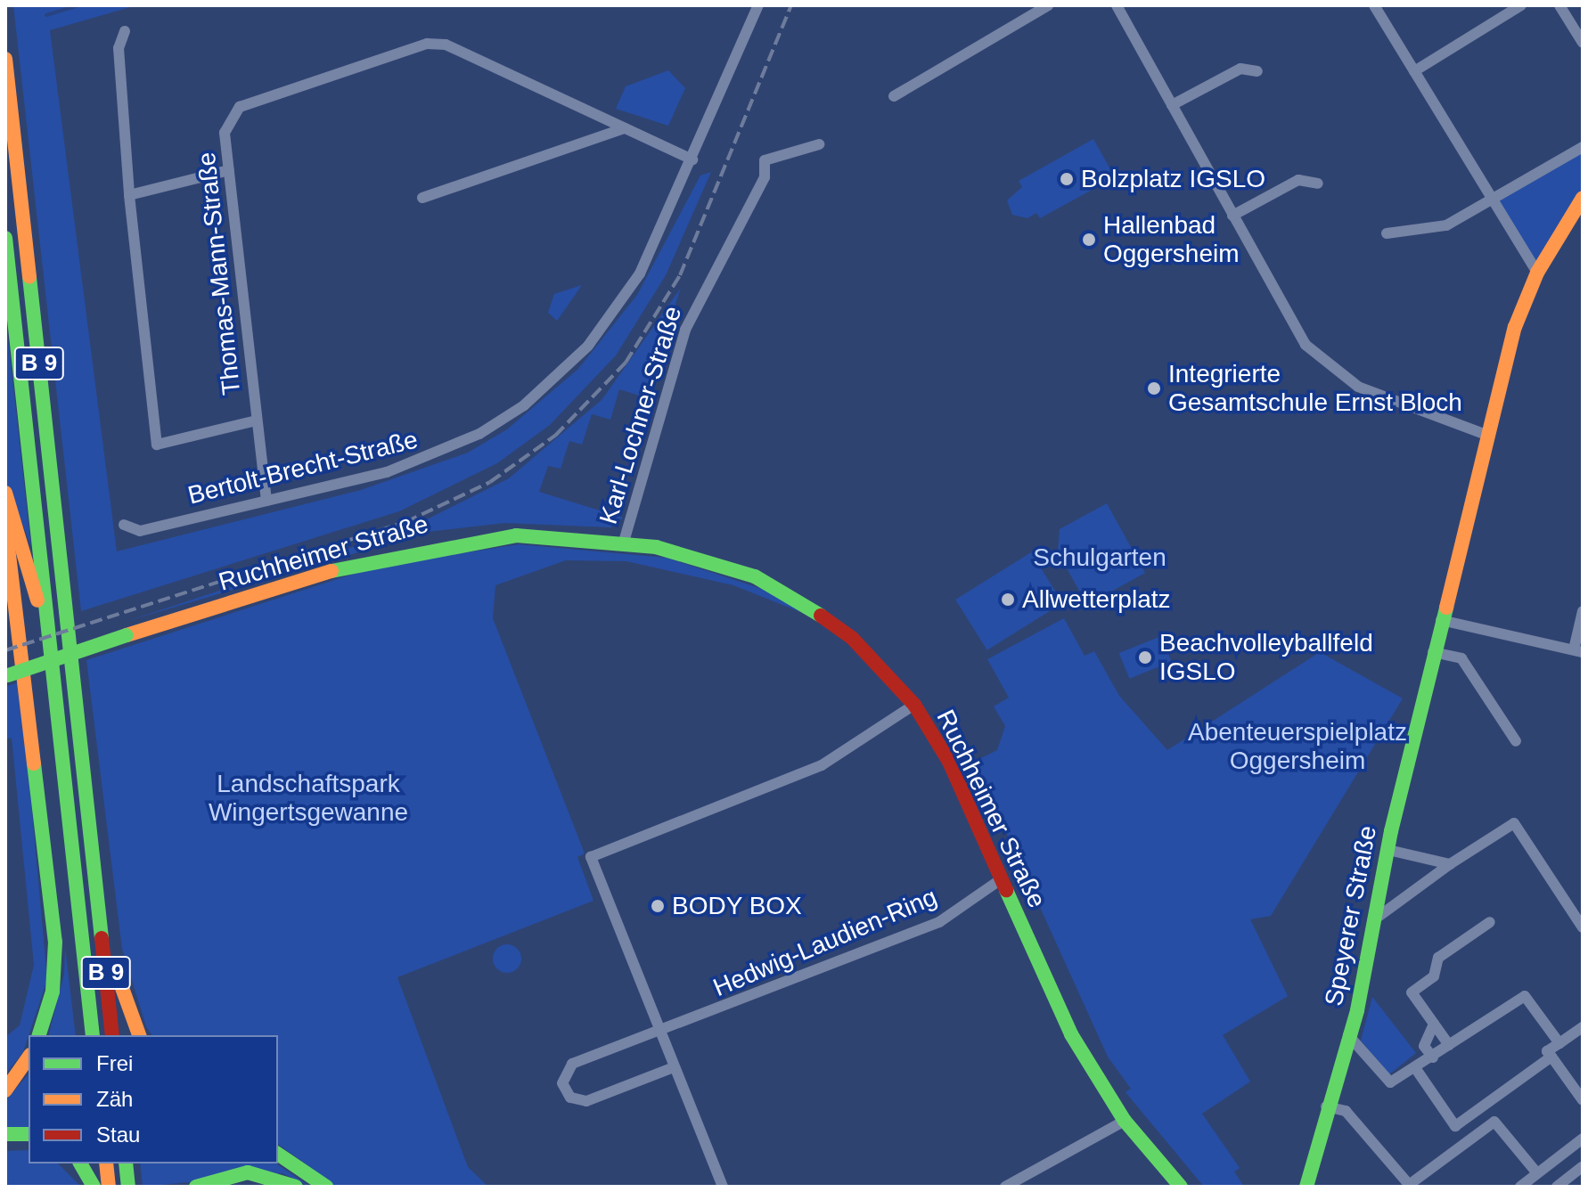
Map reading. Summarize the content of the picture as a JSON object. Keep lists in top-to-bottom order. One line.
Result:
{"streets":{"main road":["B 9","Ruchheimer Straße","Speyerer Straße"],"street":["Thomas-Mann-Straße","Karl-Lochner-Straße","Bertolt-Brecht-Straße","Hedwig-Laudien-Ring"]},"crossings":[["Thomas-Mann-Straße","Bertolt-Brecht-Straße"],["Karl-Lochner-Straße","Ruchheimer Straße"],["Ruchheimer Straße","Hedwig-Laudien-Ring"]],"parks":["Schulgarten","Abenteuerspielplatz Oggersheim","Landschaftspark Wingertsgewanne"],"places":["Bolzplatz IGSLO","Hallenbad Oggersheim","Integrierte Gesamtschule Ernst Bloch","Allwetterplatz","Beachvolleyballfeld IGSLO","BODY BOX"],"legend":["Frei","Zäh","Stau"]}
